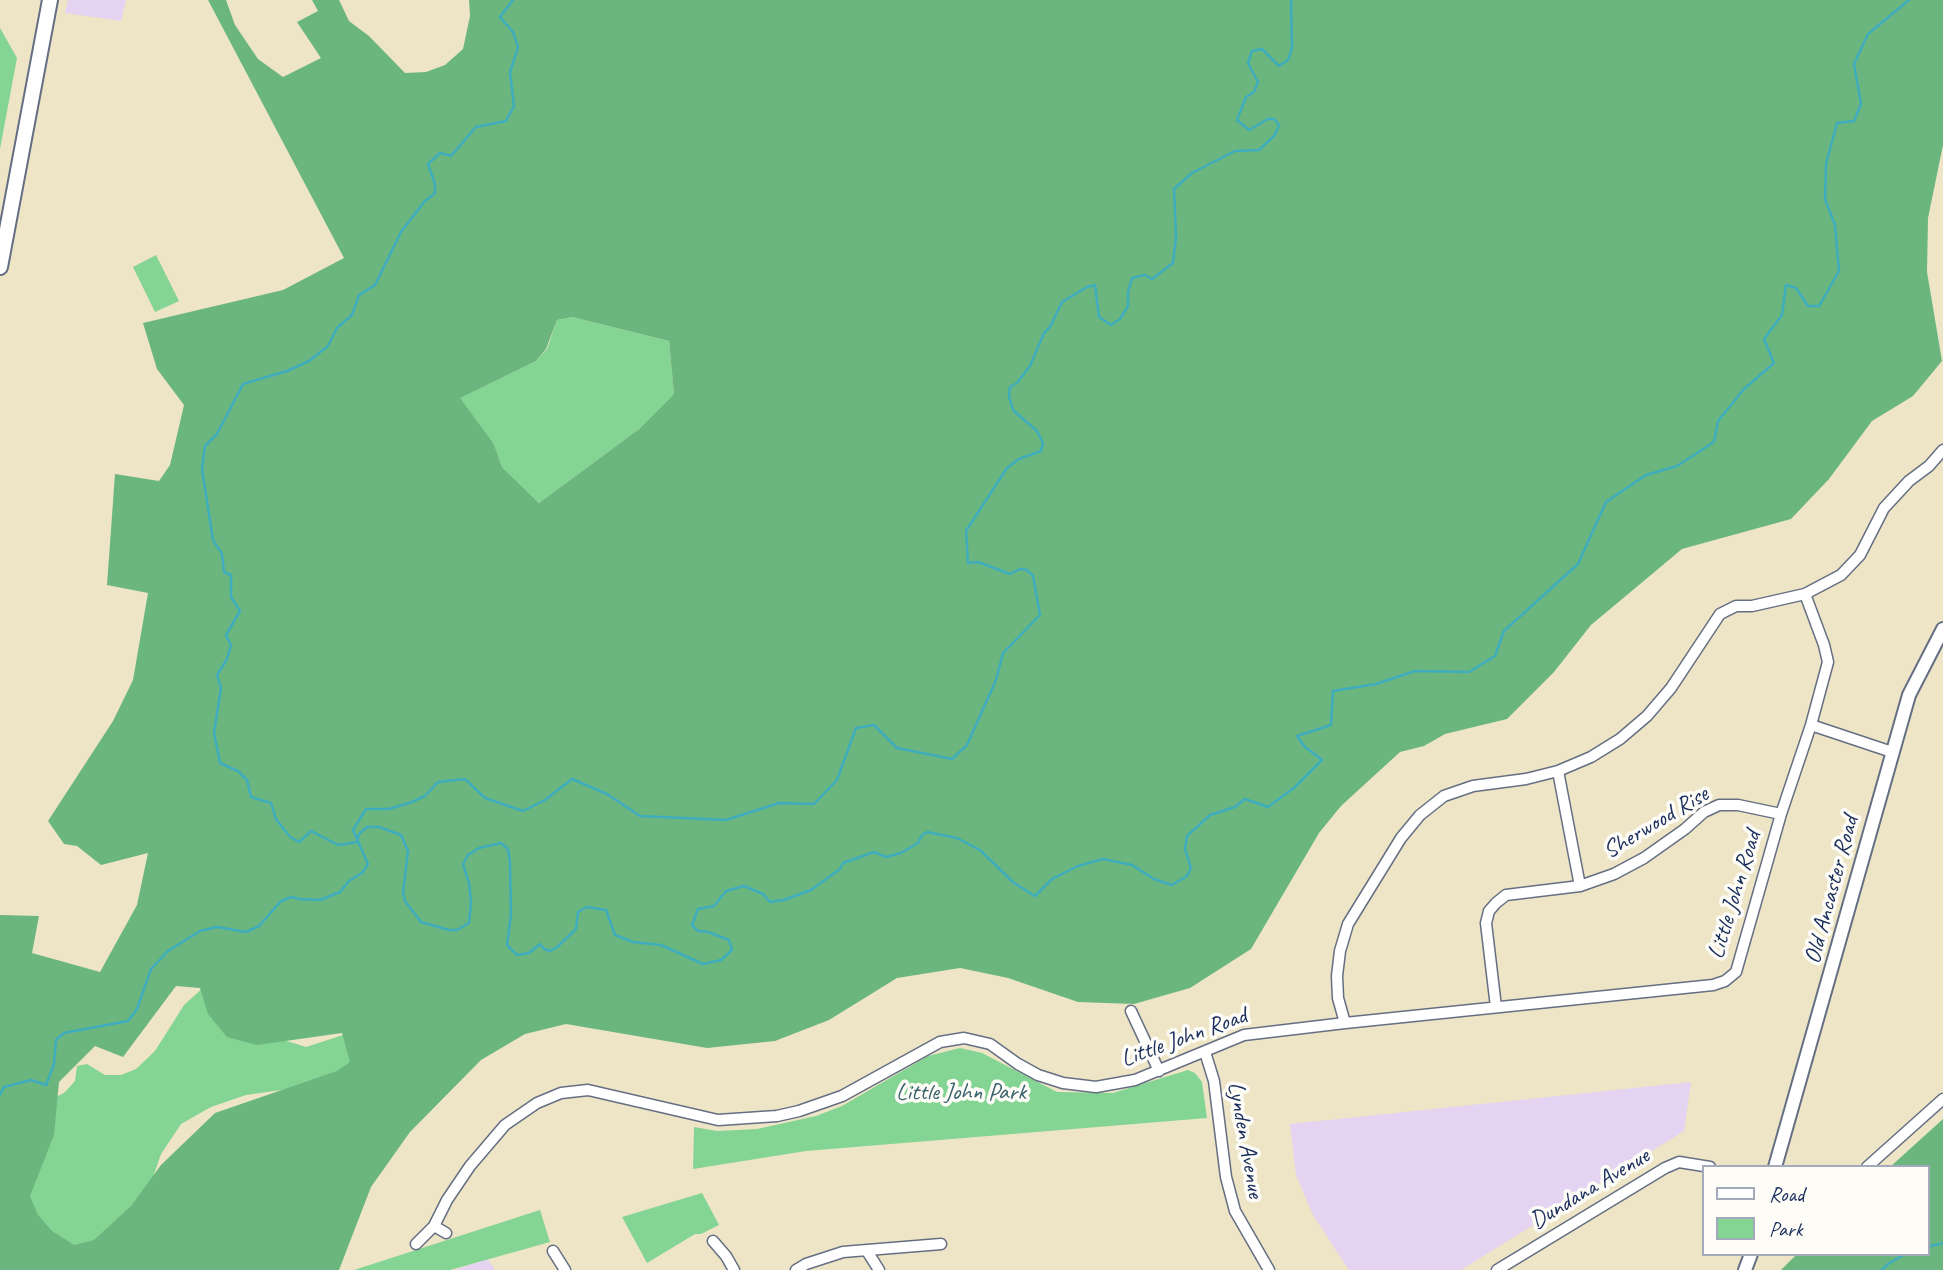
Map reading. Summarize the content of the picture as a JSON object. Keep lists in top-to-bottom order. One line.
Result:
{"streets":{"street":["Sherwood Rise","Old Ancaster Road","Little John Road","Lynden Avenue","Dundana Avenue"]},"crossings":[["Sherwood Rise","Little John Road"],["Little John Road","Lynden Avenue"]],"parks":["Little John Park"],"legend":["Road","Park"]}
